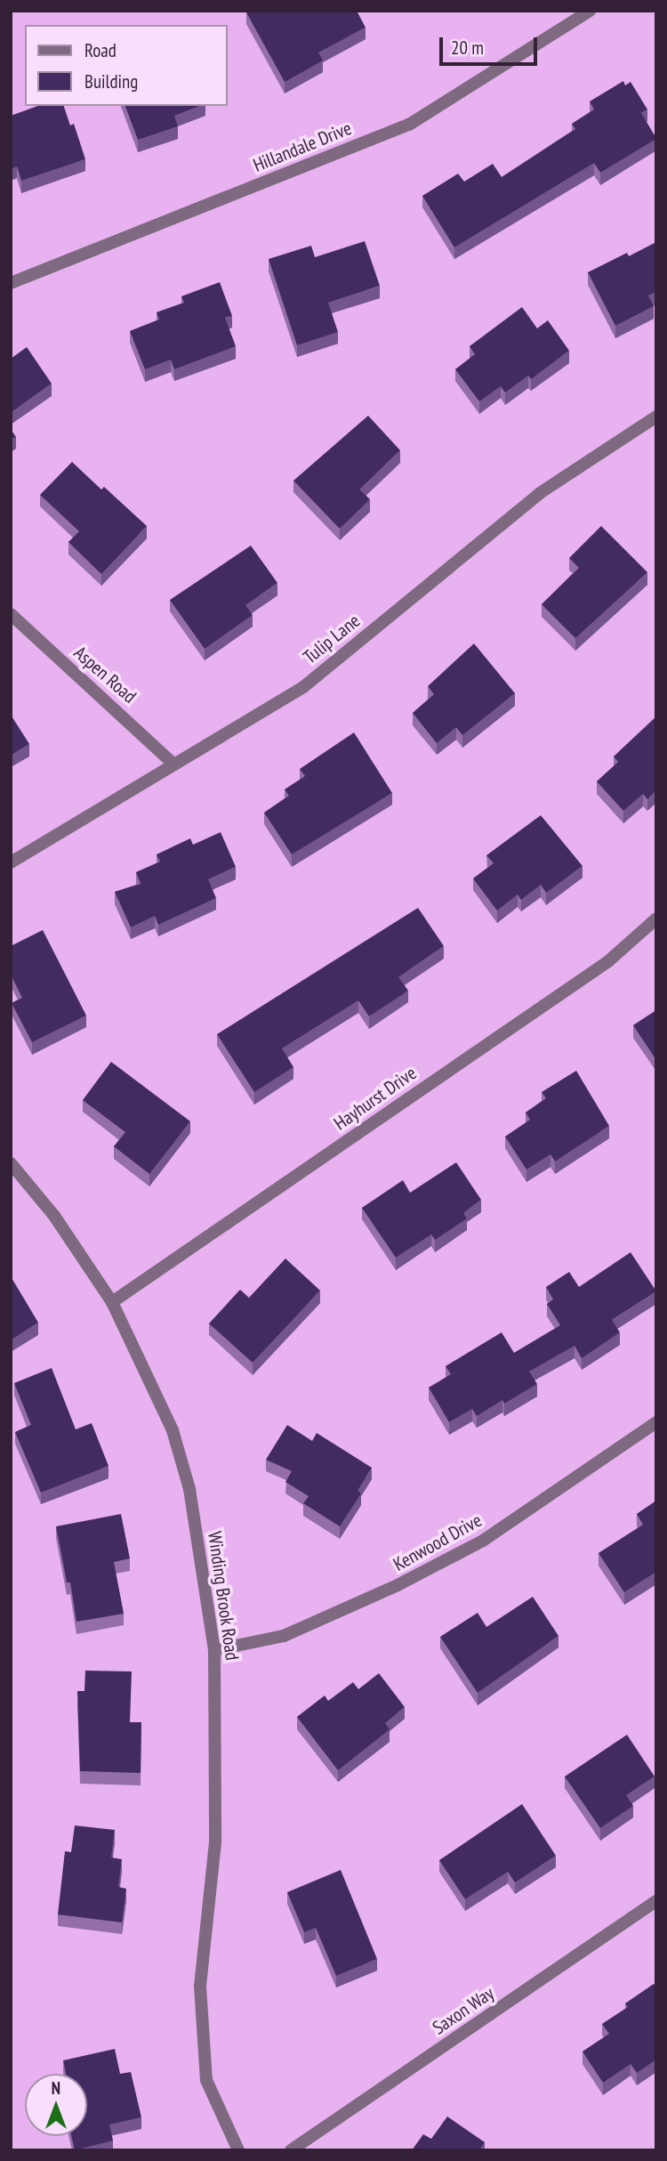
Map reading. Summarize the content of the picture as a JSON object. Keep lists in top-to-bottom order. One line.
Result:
{"streets":{"street":["Hillandale Drive","Tulip Lane","Aspen Road","Hayhurst Drive","Kenwood Drive","Winding Brook Road","Saxon Way"]},"crossings":[["Tulip Lane","Aspen Road"],["Hayhurst Drive","Winding Brook Road"],["Kenwood Drive","Winding Brook Road"]],"legend":["Road","Building"],"scale_bar":"20 m","north":"top"}
